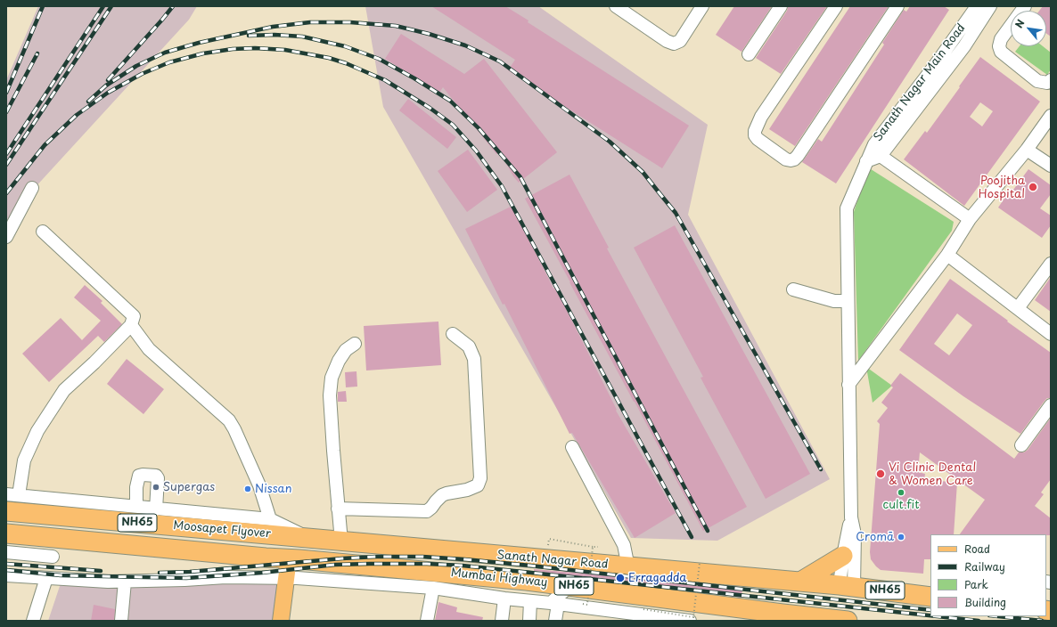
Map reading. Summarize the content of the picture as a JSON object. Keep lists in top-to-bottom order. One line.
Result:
{"streets":{"highway":["NH65","Moosapet Flyover","Sanath Nagar Road","Mumbai Highway"],"street":["Sanath Nagar Main Road"]},"crossings":[["NH65","Sanath Nagar Road"],["Moosapet Flyover","Sanath Nagar Road"],["Moosapet Flyover","Mumbai Highway"]],"places":["Poojitha Hospital","Vi Clinic Dental & Women Care","Supergas","Nissan","cult.fit","Cromā","Erragadda"],"legend":["Road","Railway","Park","Building"],"north":"top left"}
